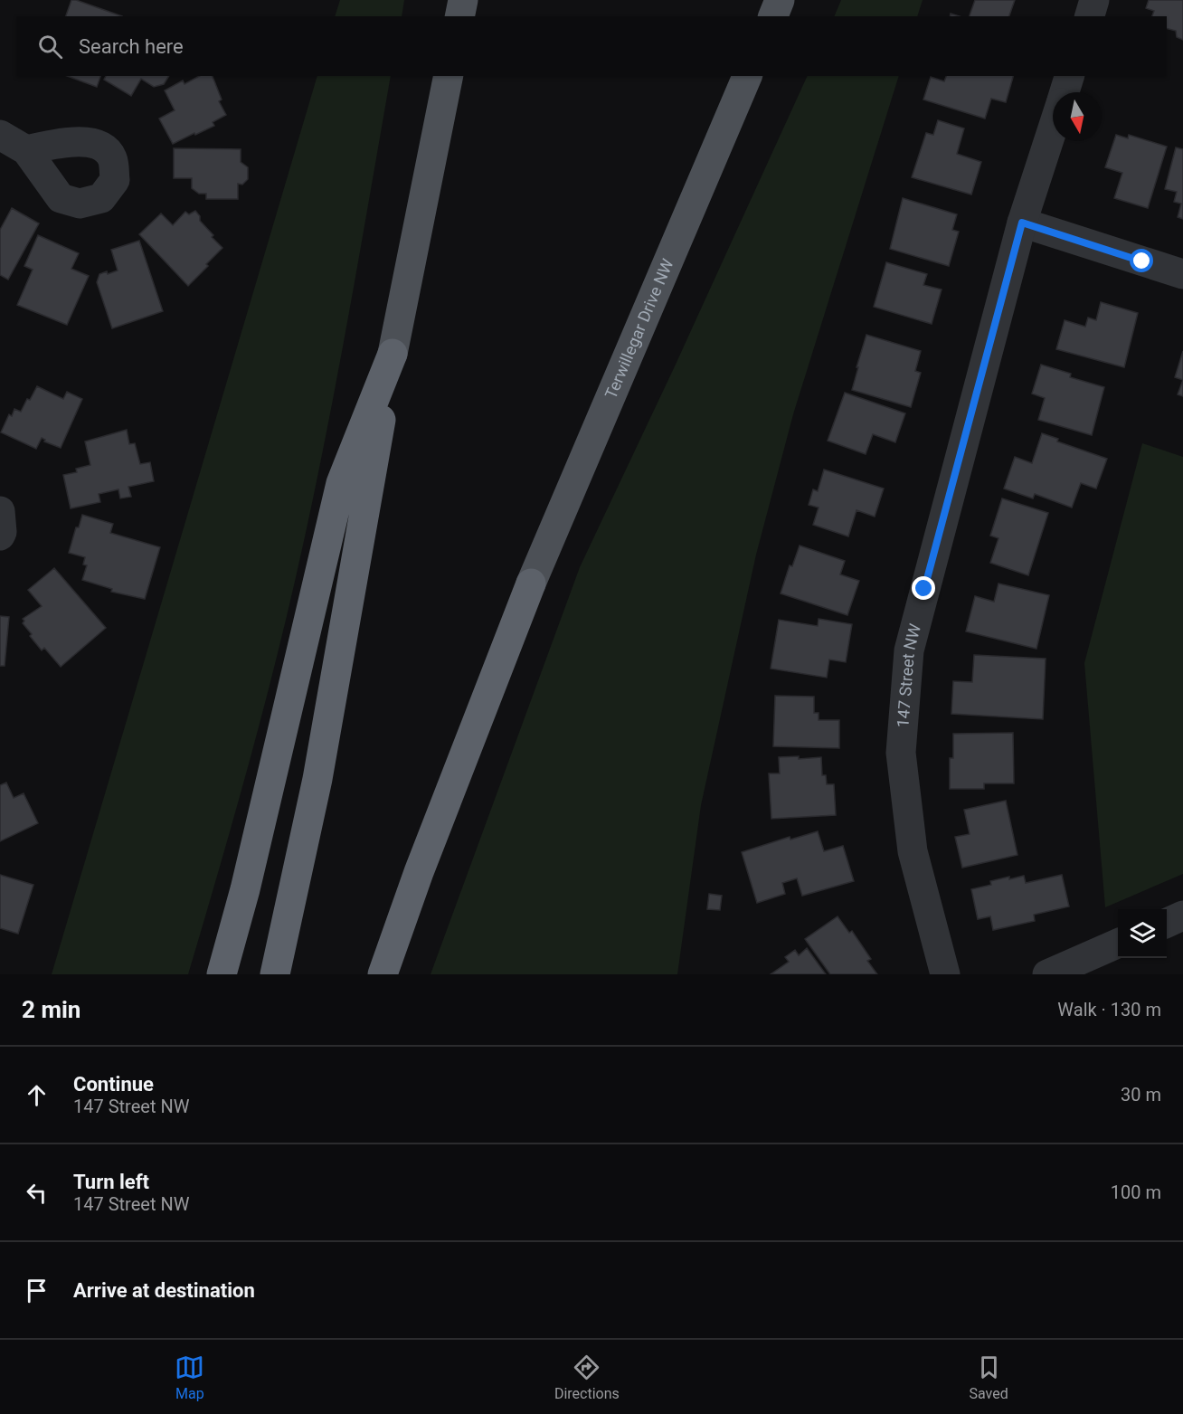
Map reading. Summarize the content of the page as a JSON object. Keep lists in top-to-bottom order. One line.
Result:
{"streets":{"main road":["Terwillegar Drive NW"],"street":["147 Street NW"]},"north":"bottom","page":{"search":"Search here","heading":["2 min","Walk · 130 m"],"list":[["Continue","147 Street NW","30 m"],["Turn left","147 Street NW","100 m"],"Arrive at destination"],"nav":["Map","Directions","Saved"]}}
